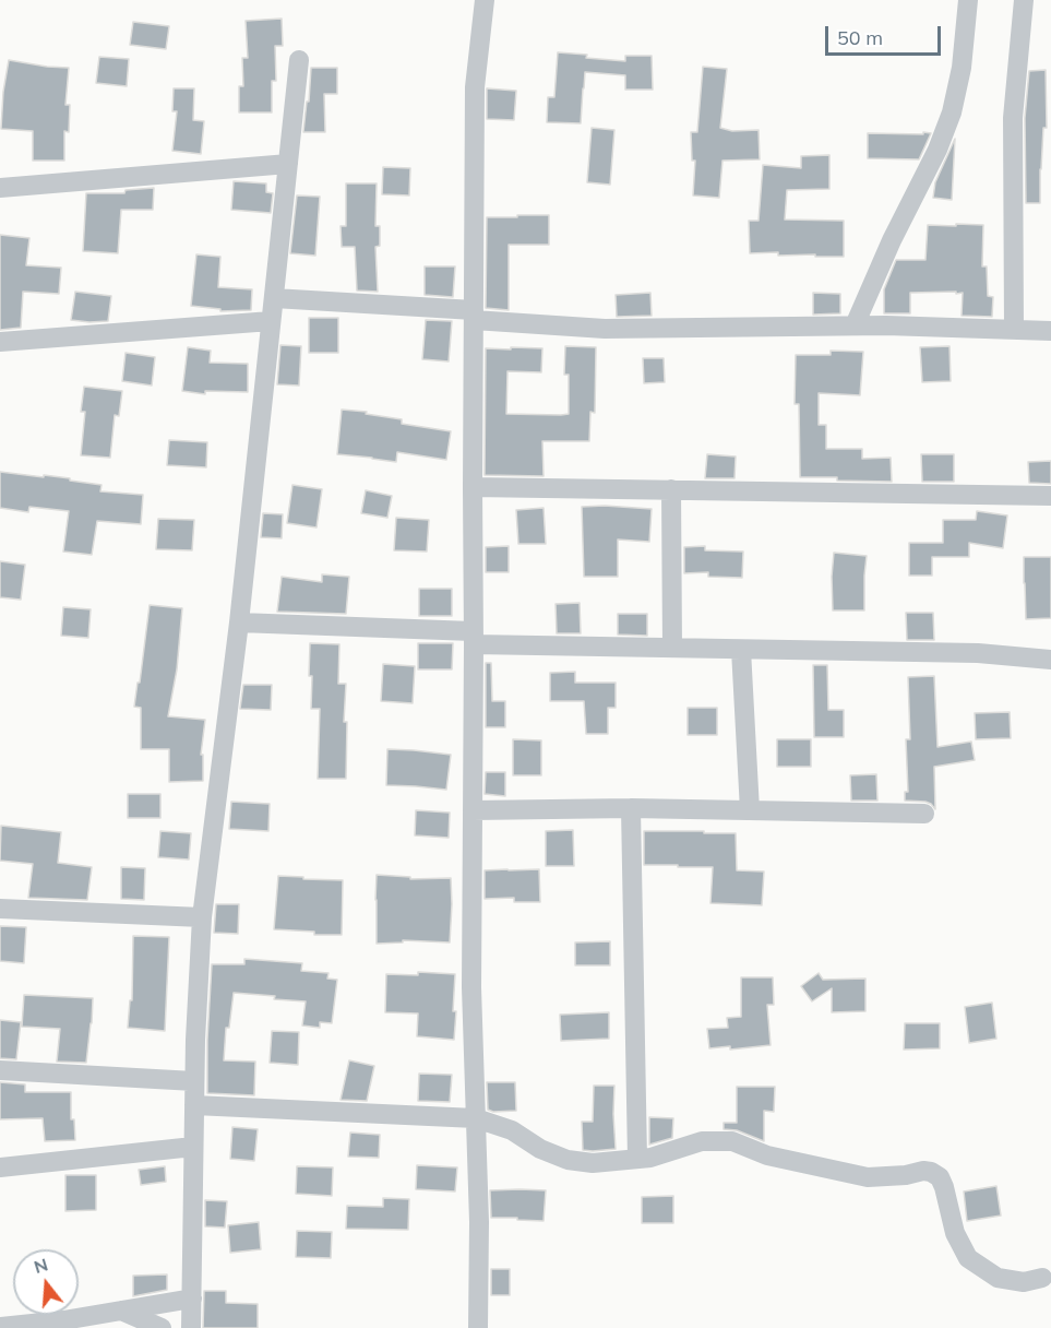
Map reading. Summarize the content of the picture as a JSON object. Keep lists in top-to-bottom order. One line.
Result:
{"scale_bar":"50 m","north":"top"}
